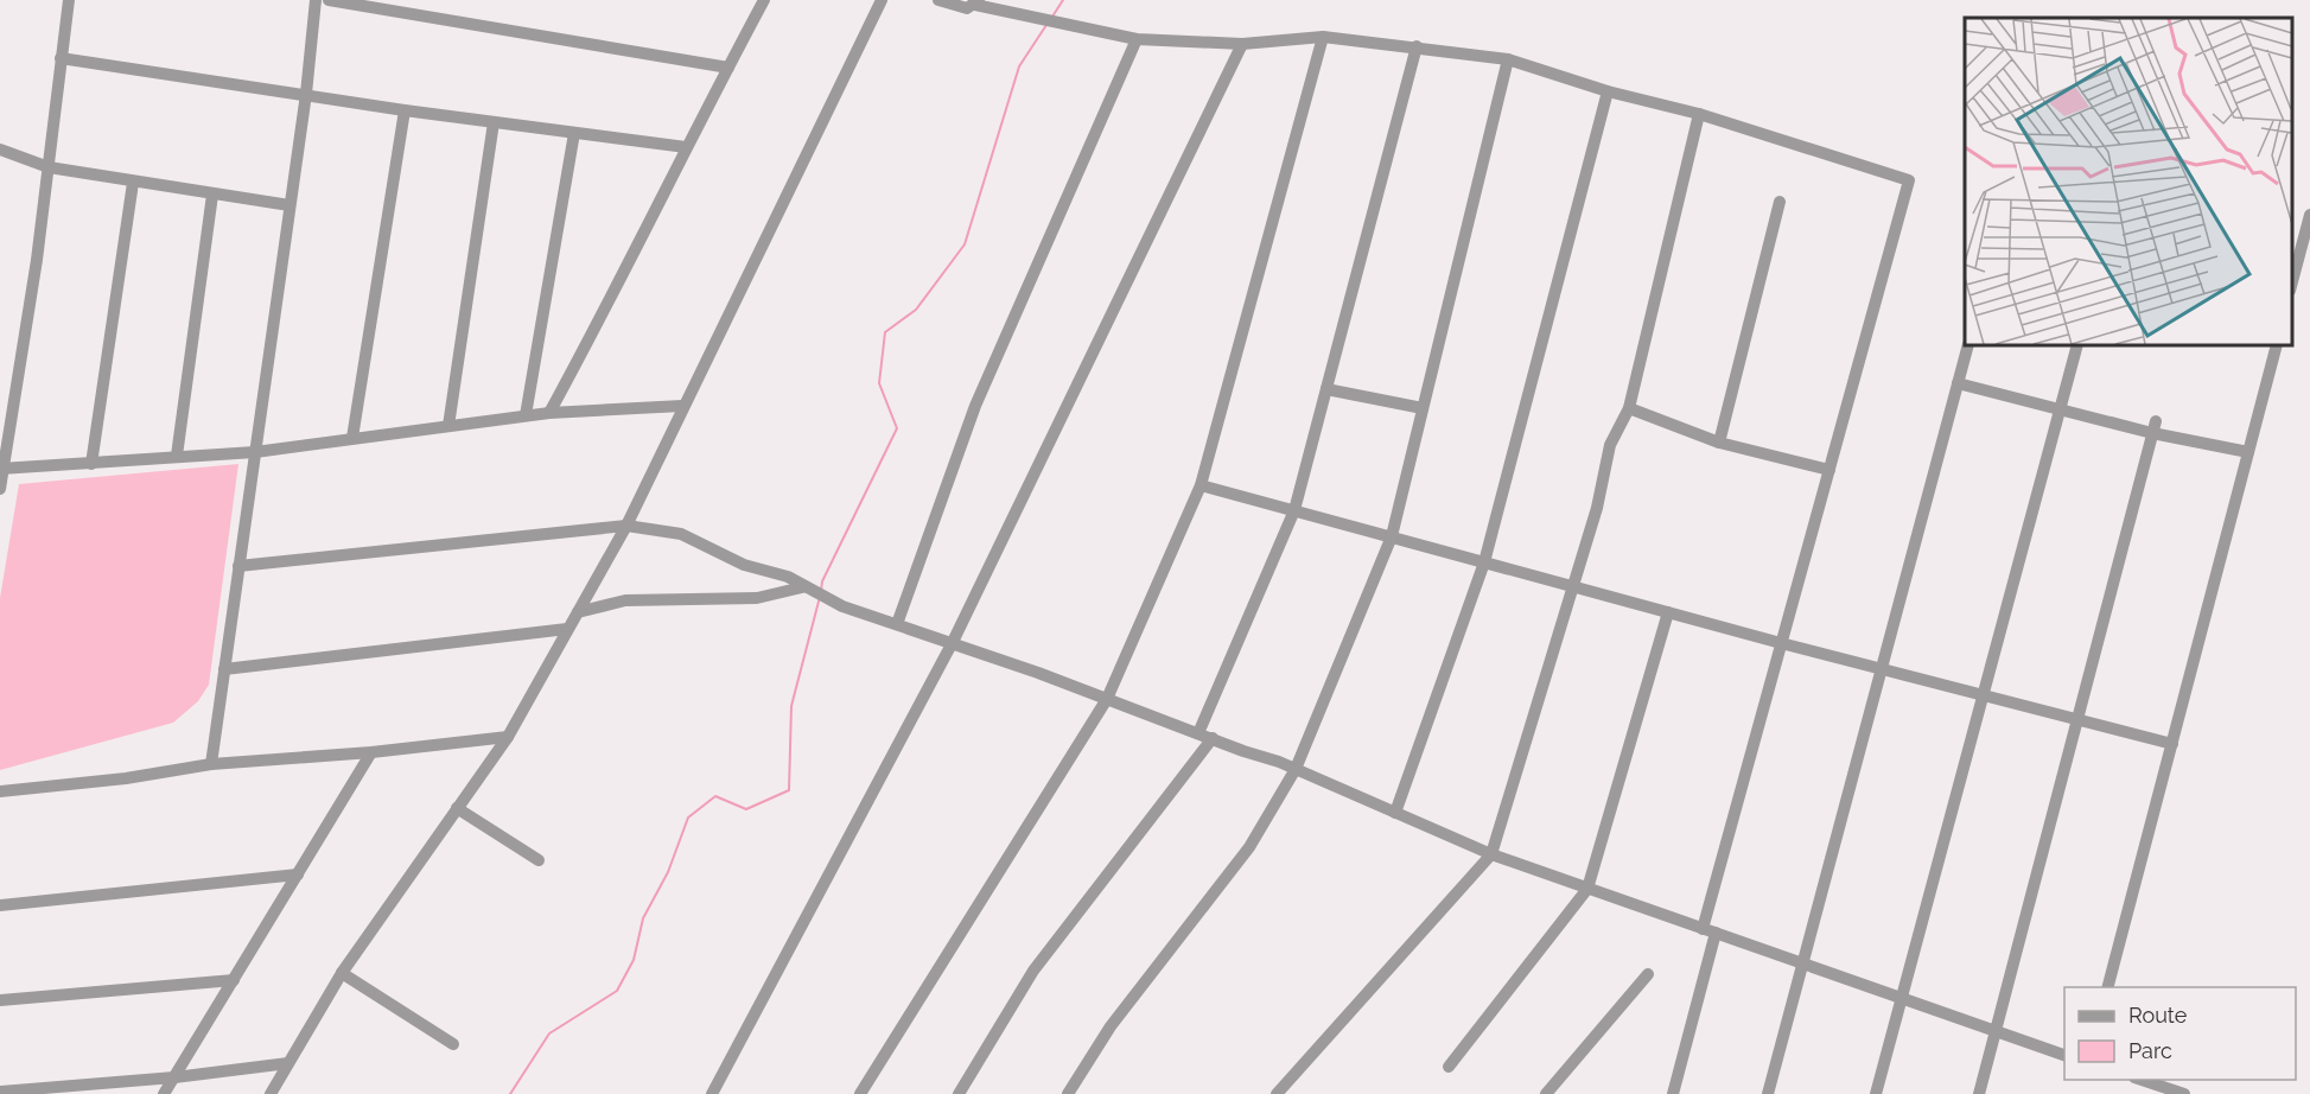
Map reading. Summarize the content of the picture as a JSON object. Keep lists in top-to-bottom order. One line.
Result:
{"legend":["Route","Parc"]}
